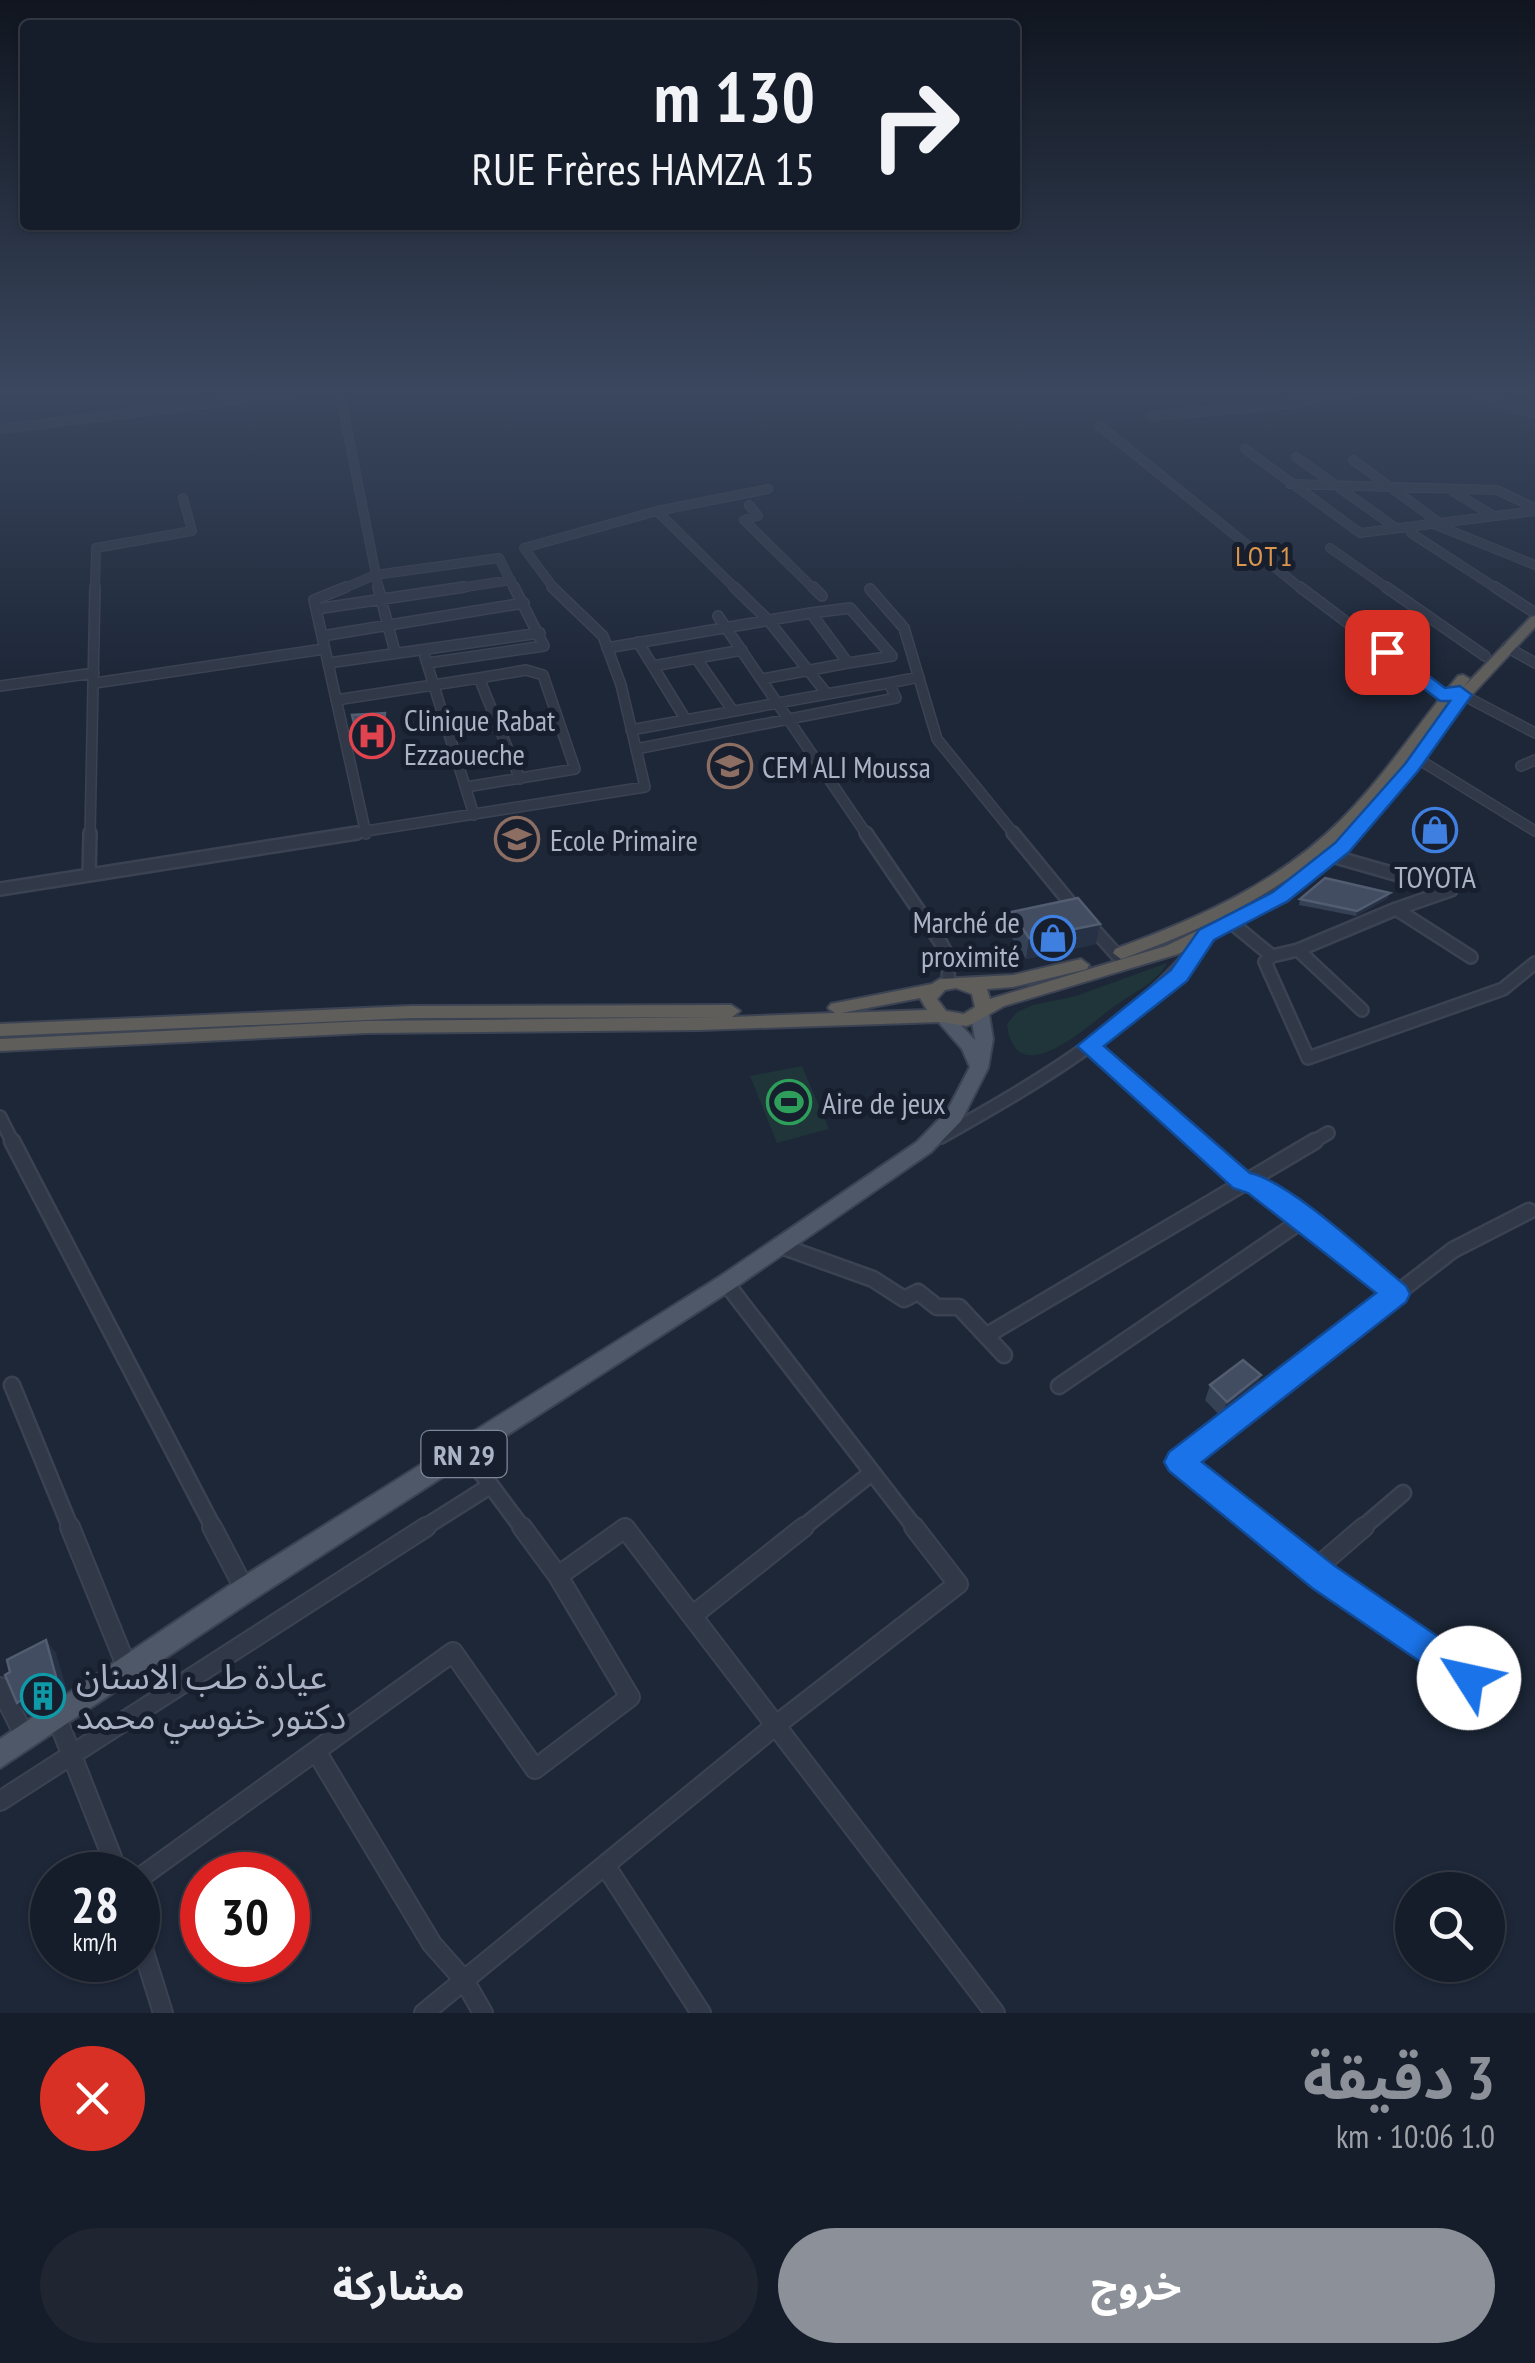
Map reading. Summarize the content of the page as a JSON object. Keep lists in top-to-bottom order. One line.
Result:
{"streets":{"main road":["RN 29"]},"districts":["LOT1"],"places":{"hospital":["Clinique Rabat Ezzaoueche"],"school or university":["CEM ALI Moussa","Ecole Primaire"],"shop":["TOYOTA","Marché de proximité"],"sports":["Aire de jeux"],"building":["عيادة طب الاسنان دكتور خنوسي محمد"]},"page":{"turn":["130 m","15 RUE Frères HAMZA"],"speed":"28 km/h","limit":"30","heading":["3 دقيقة","1.0 km · 10:06"],"buttons":["خروج","مشاركة"]}}
